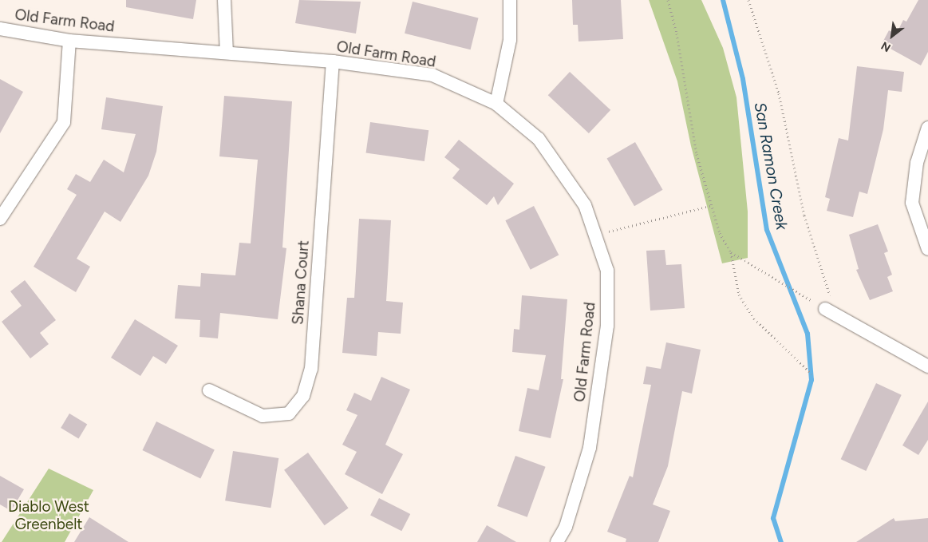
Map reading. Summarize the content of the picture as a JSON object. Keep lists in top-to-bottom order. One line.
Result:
{"streets":{"street":["Old Farm Road","Shana Court"]},"crossings":[["Old Farm Road","Shana Court"]],"water":["San Ramon Creek"],"parks":["Diablo West Greenbelt"],"north":"bottom left"}
